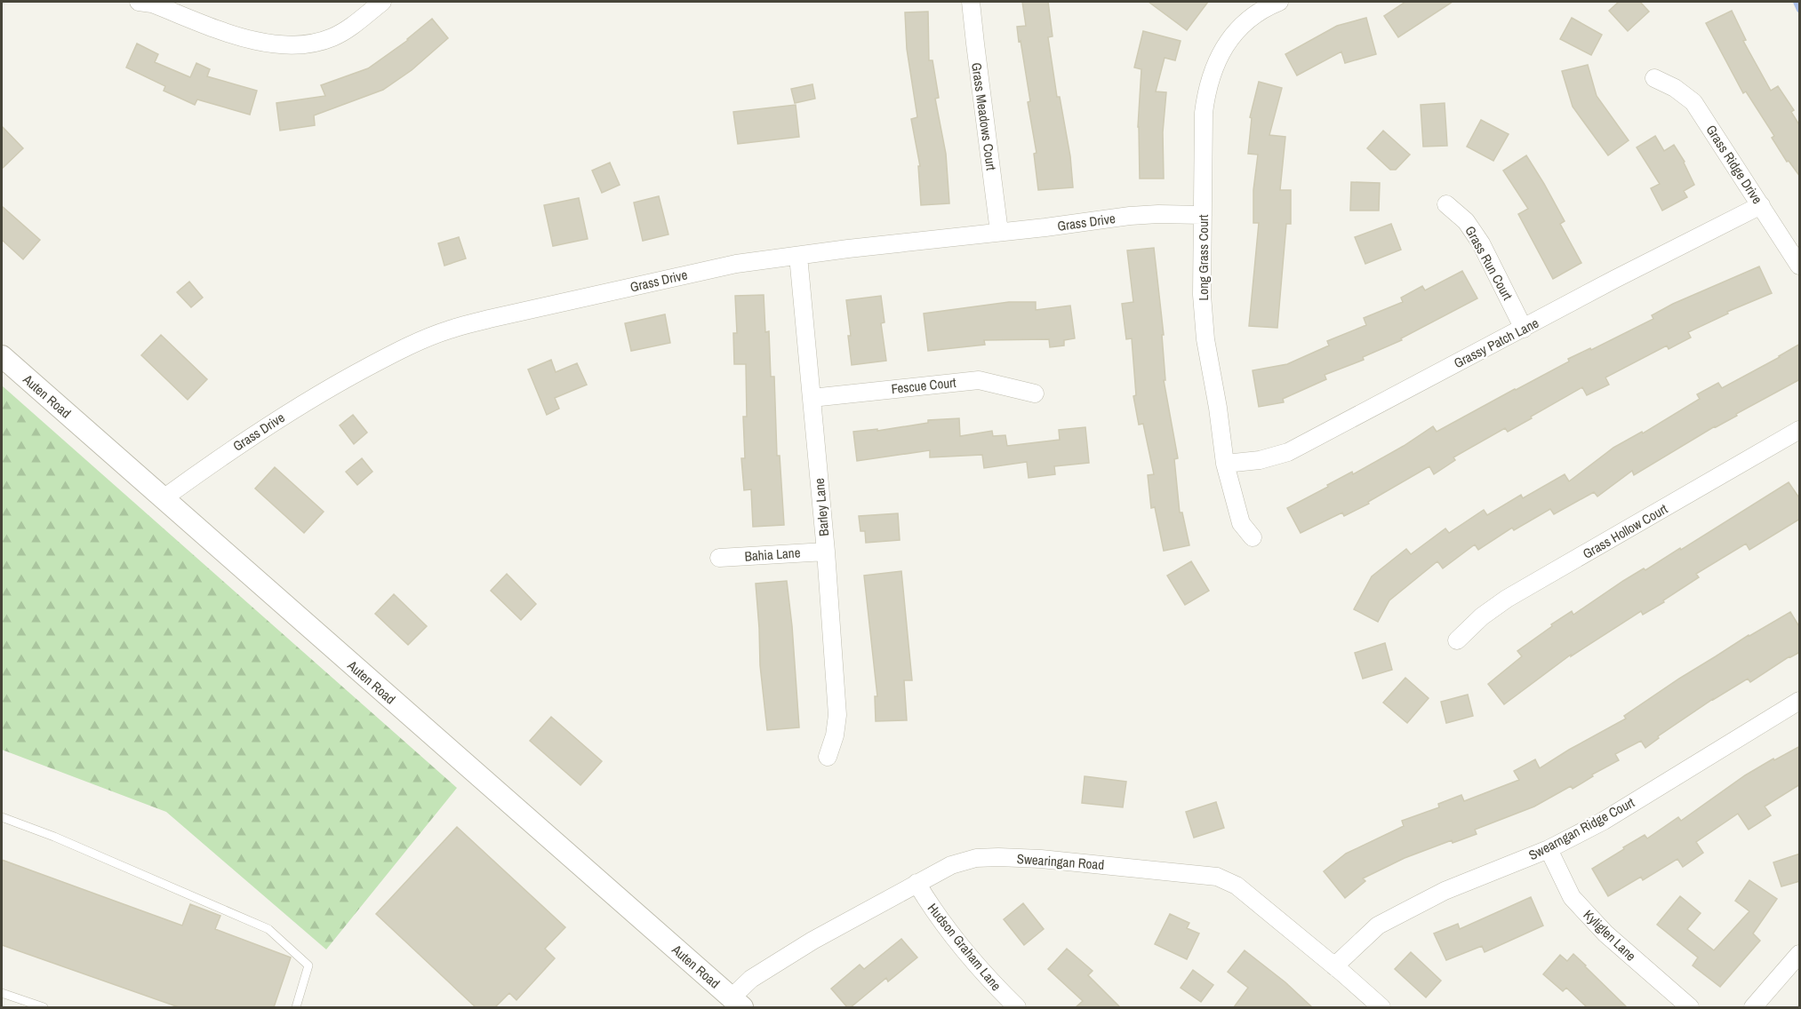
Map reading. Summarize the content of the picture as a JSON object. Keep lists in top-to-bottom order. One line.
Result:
{"streets":{"street":["Grass Meadows Court","Grass Ridge Drive","Grass Drive","Long Grass Court","Grass Run Court","Grassy Patch Lane","Fescue Court","Auten Road","Barley Lane","Grass Hollow Court","Bahia Lane","Swearngan Ridge Court","Swearingan Road","Kyliglen Lane","Hudson Graham Lane"]},"crossings":[["Grass Meadows Court","Grass Drive"],["Grass Ridge Drive","Grassy Patch Lane"],["Grass Drive","Long Grass Court"],["Grass Drive","Auten Road"],["Grass Drive","Barley Lane"],["Long Grass Court","Grassy Patch Lane"],["Grass Run Court","Grassy Patch Lane"],["Fescue Court","Barley Lane"],["Auten Road","Swearingan Road"],["Barley Lane","Bahia Lane"],["Swearngan Ridge Court","Swearingan Road"],["Swearngan Ridge Court","Kyliglen Lane"],["Swearingan Road","Hudson Graham Lane"]]}
